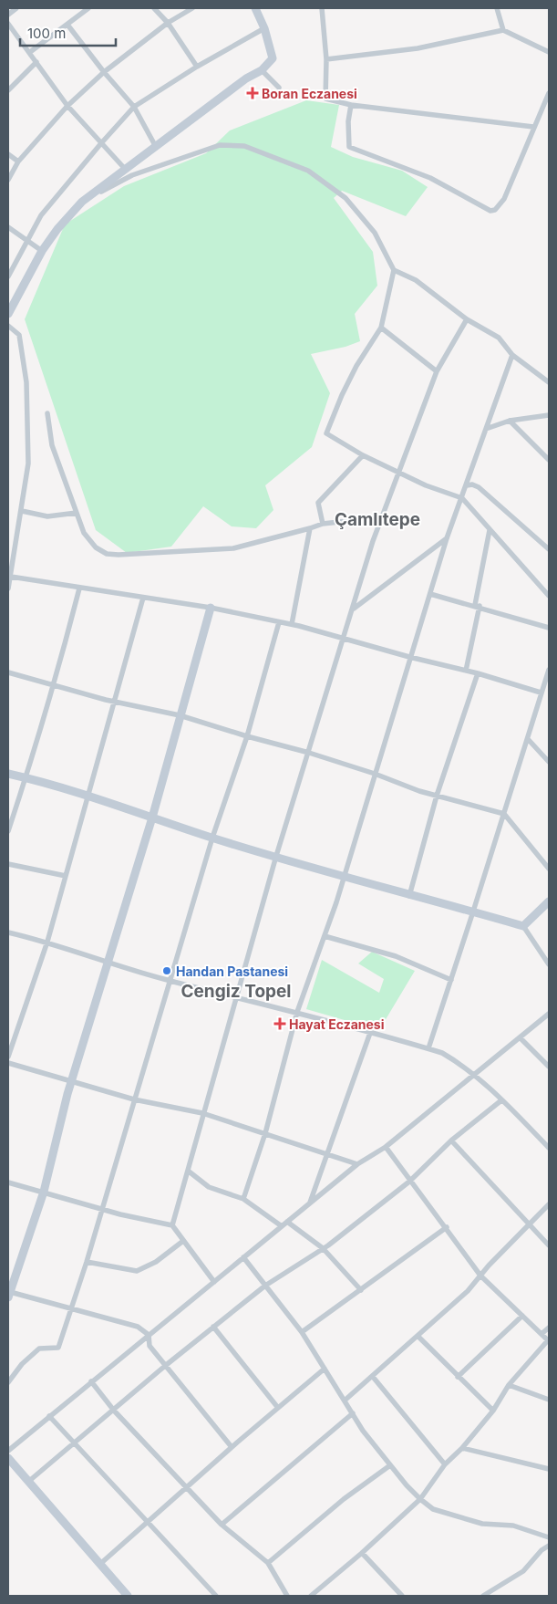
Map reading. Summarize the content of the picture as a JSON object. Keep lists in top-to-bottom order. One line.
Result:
{"districts":["Çamlıtepe","Cengiz Topel"],"places":{"health":["Boran Eczanesi","Hayat Eczanesi"],"other":["Handan Pastanesi"]},"scale_bar":"100 m"}
